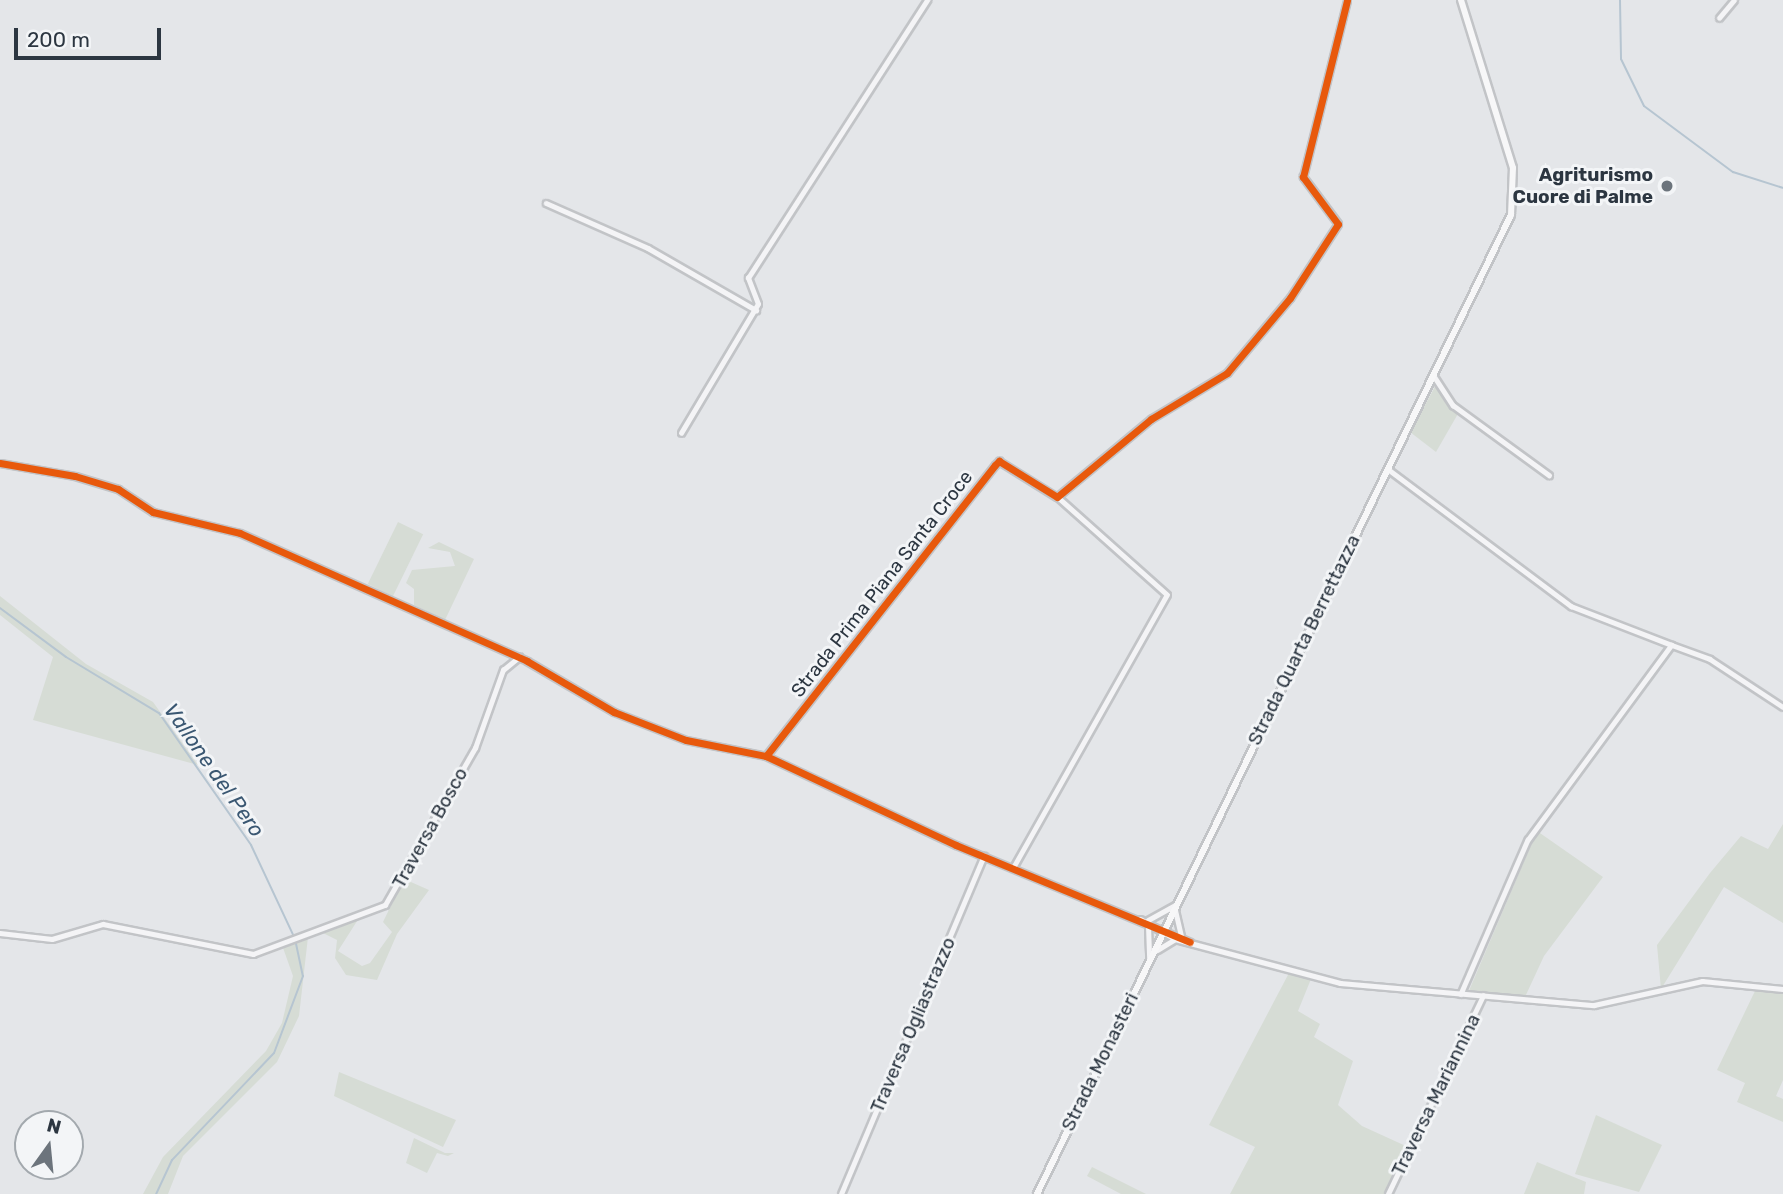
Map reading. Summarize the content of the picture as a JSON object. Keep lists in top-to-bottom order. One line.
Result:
{"streets":{"main road":["Strada Quarta Berrettazza","Strada Monasteri"],"street":["Strada Prima Piana Santa Croce","Traversa Bosco","Traversa Ogliastrazzo","Traversa Mariannina"]},"crossings":[["Strada Quarta Berrettazza","Strada Monasteri"]],"water":["Vallone del Pero"],"places":["Agriturismo Cuore di Palme"],"scale_bar":"200 m","north":"top"}
